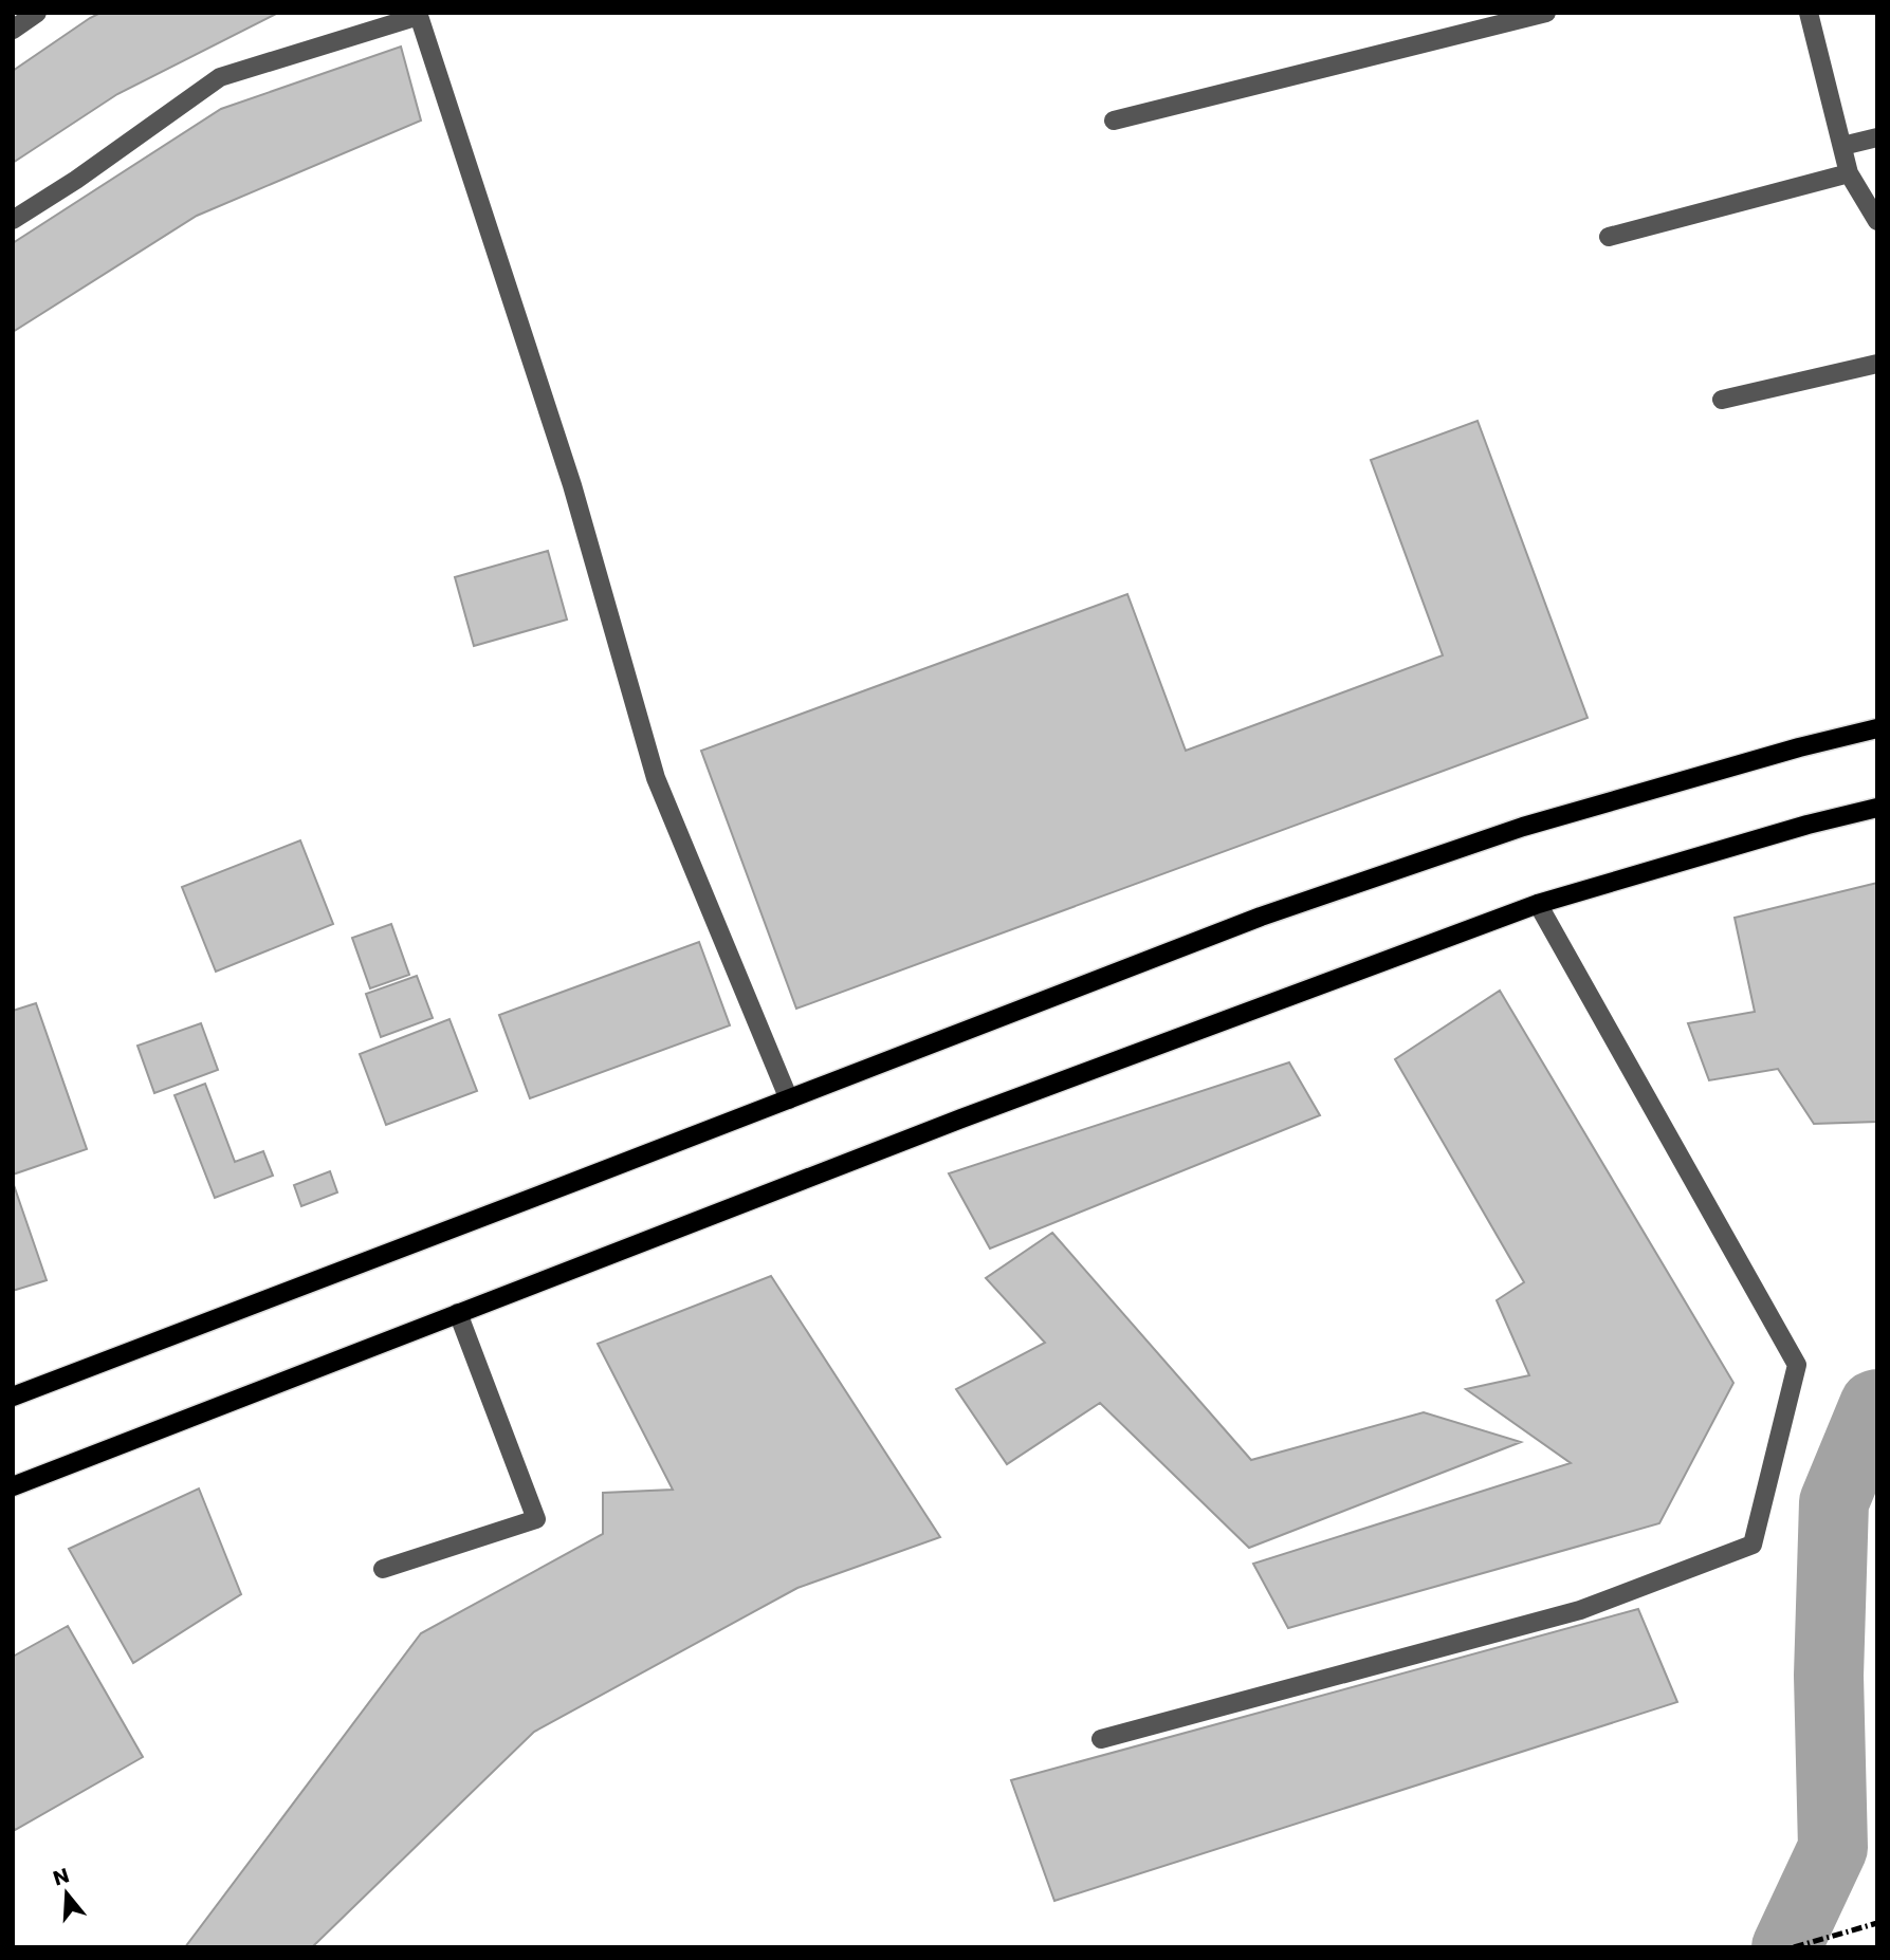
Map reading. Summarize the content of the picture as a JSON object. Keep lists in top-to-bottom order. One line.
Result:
{"north":"top"}
